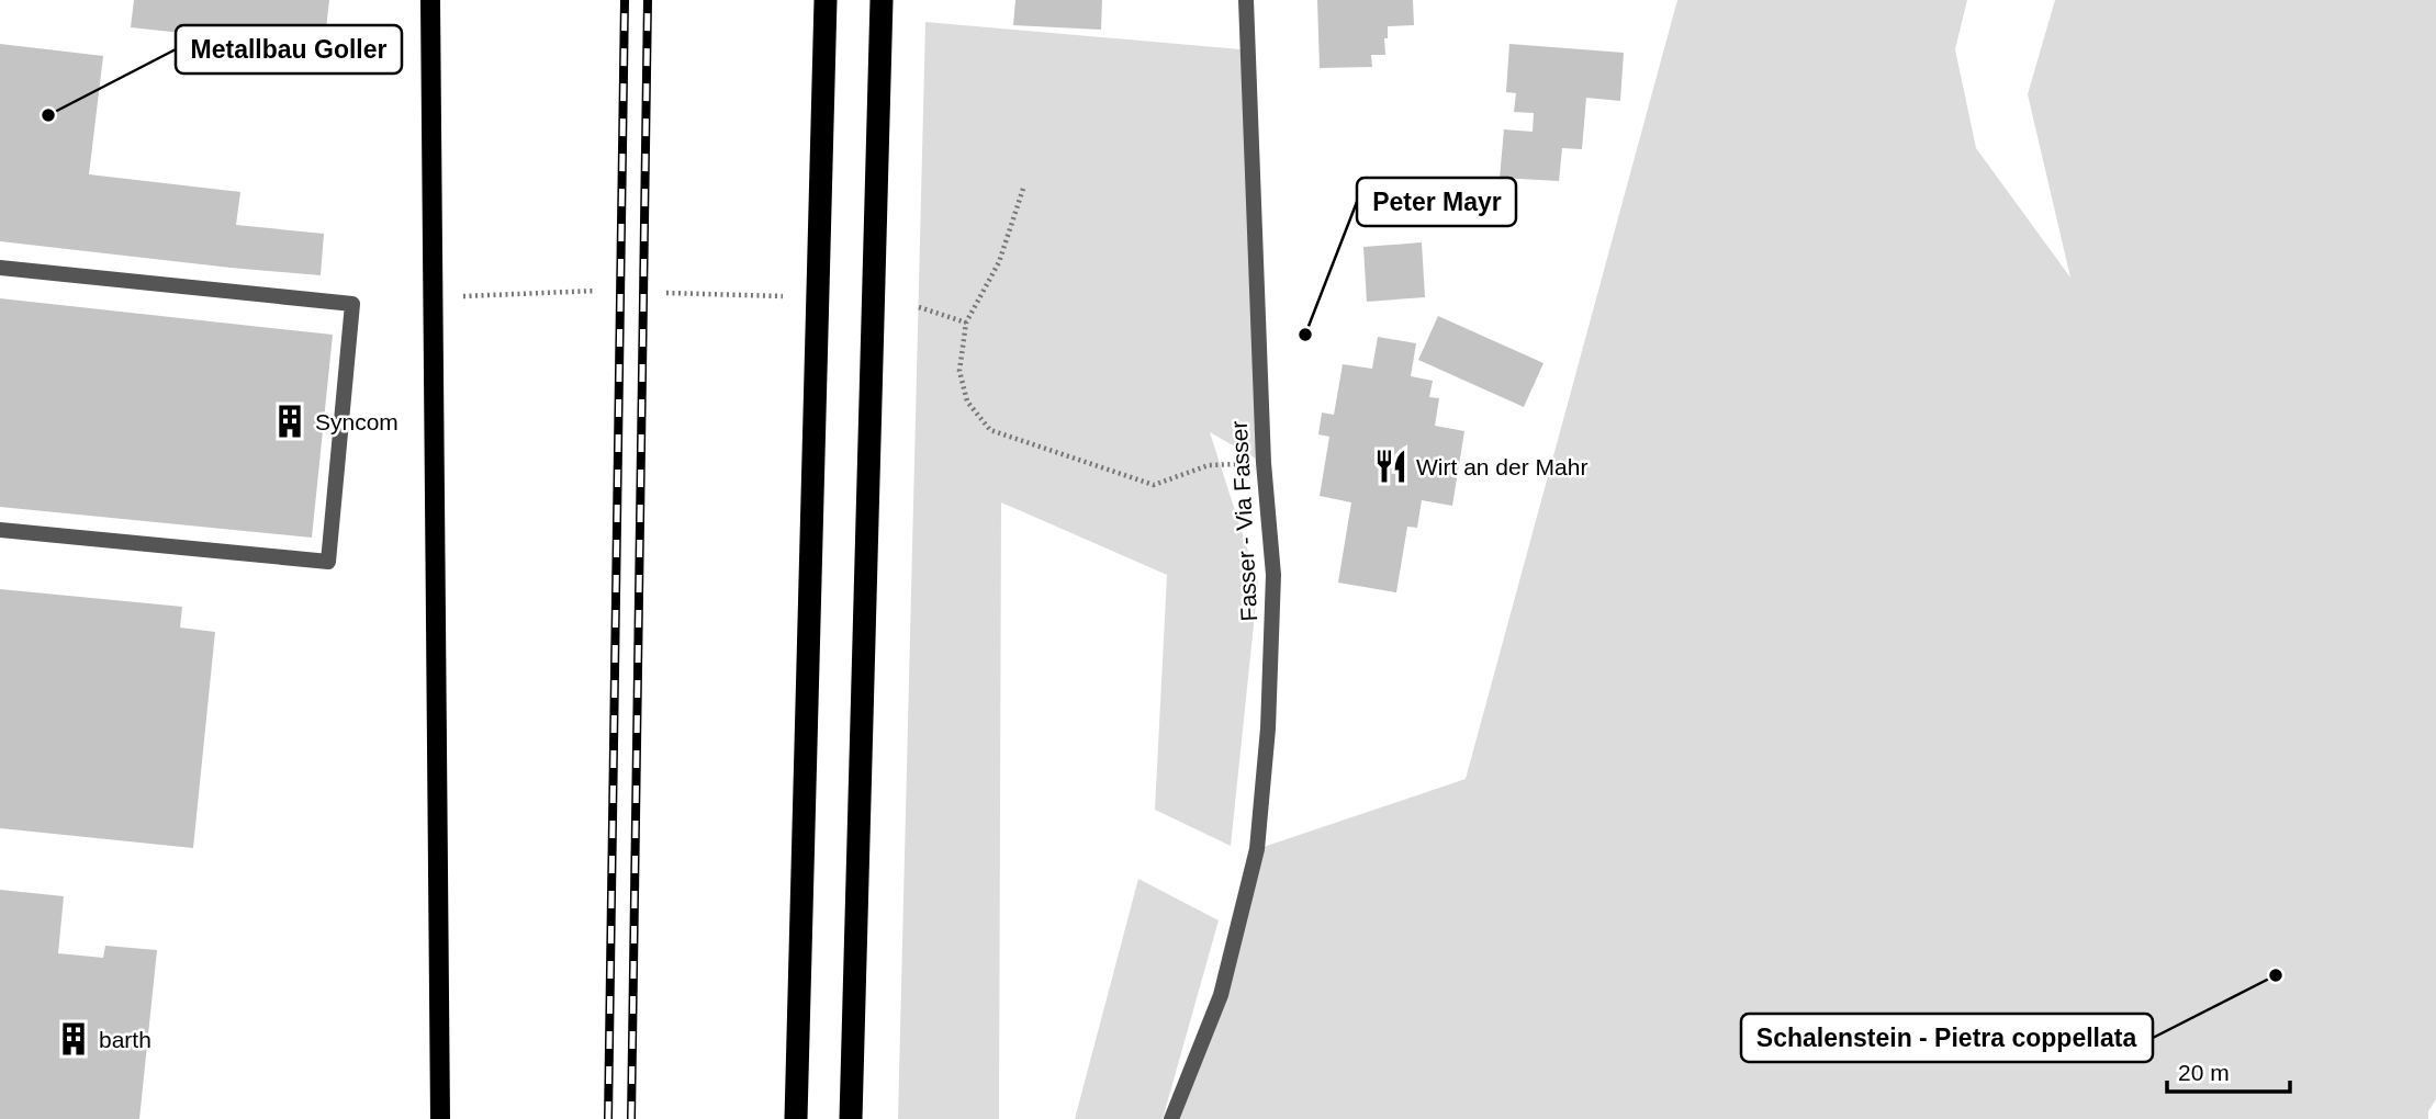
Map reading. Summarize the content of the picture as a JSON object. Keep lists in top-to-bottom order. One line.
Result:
{"streets":{"street":["Fasser - Via Fasser"]},"places":{"other":["Metallbau Goller","Peter Mayr","Schalenstein - Pietra coppellata"],"building":["Syncom","barth"],"restaurant":["Wirt an der Mahr"]},"scale_bar":"20 m"}
